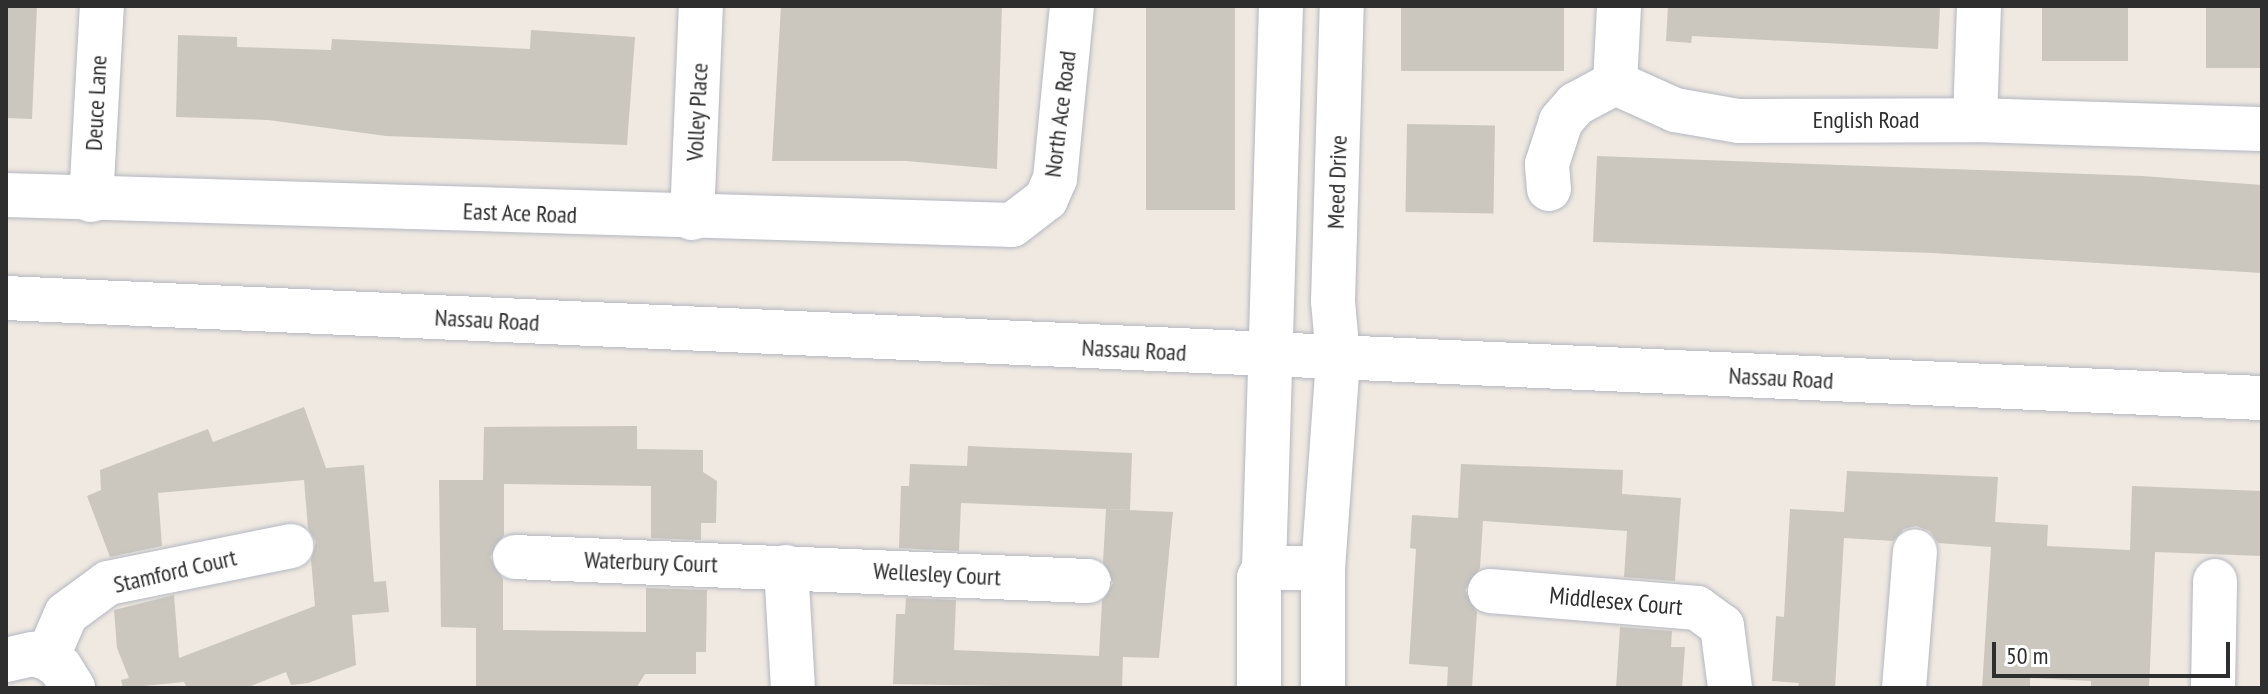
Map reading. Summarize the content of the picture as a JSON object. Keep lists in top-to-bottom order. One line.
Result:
{"streets":{"street":["Deuce Lane","Volley Place","North Ace Road","English Road","Meed Drive","East Ace Road","Nassau Road","Waterbury Court","Stamford Court","Wellesley Court","Middlesex Court"]},"crossings":[["Deuce Lane","East Ace Road"],["Volley Place","East Ace Road"],["North Ace Road","East Ace Road"],["Meed Drive","Nassau Road"],["Waterbury Court","Wellesley Court"]],"scale_bar":"50 m"}
